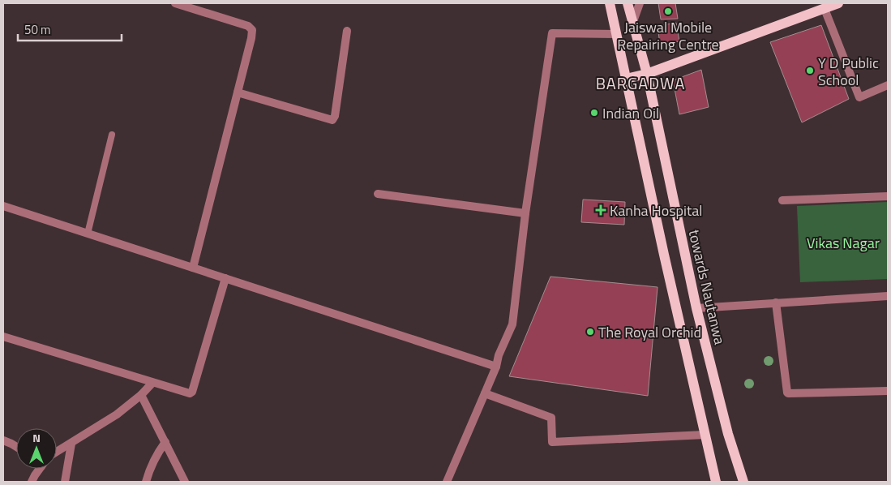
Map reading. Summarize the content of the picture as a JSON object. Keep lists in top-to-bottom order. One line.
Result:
{"streets":{"main road":["towards Nautanwa"]},"districts":["BARGADWA"],"parks":["Vikas Nagar"],"places":{"other":["Jaiswal Mobile Repairing Centre","Y D Public School","Indian Oil","The Royal Orchid"],"health":["Kanha Hospital"]},"scale_bar":"50 m","north":"top"}
